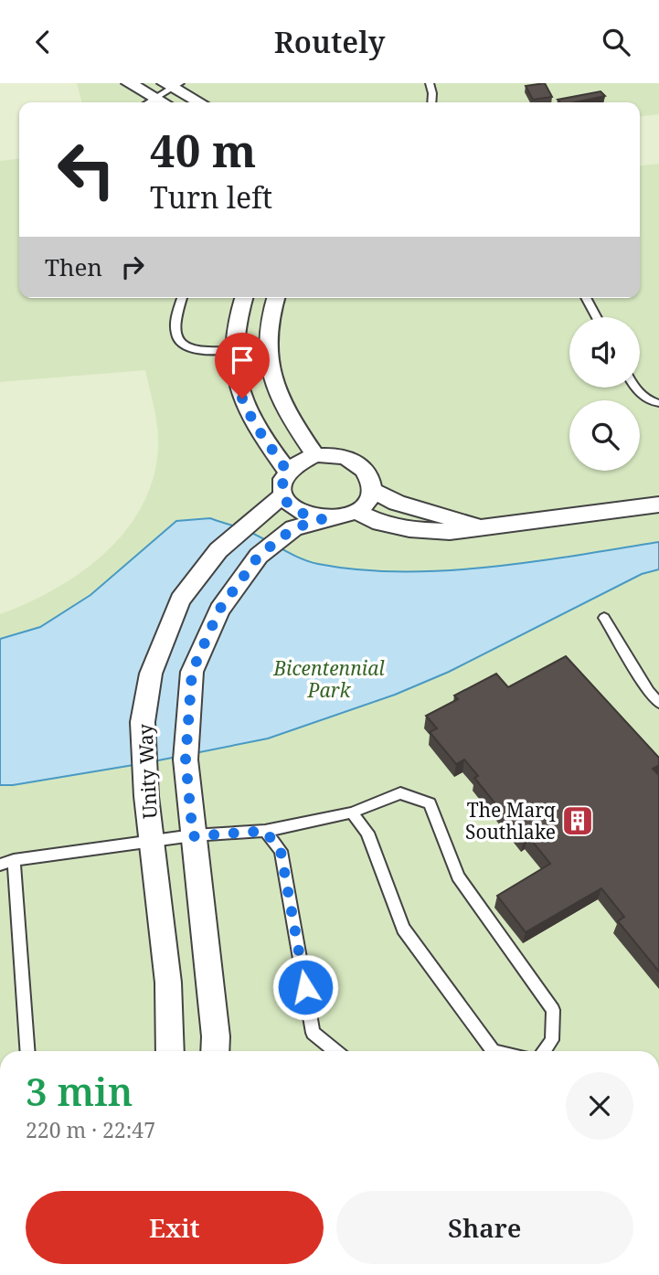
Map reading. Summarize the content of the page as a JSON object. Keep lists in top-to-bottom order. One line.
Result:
{"streets":{"street":["Unity Way"]},"parks":["Bicentennial Park"],"places":{"building":["The Marq Southlake"]},"page":{"header":"Routely","turn":["40 m","Turn left"],"then":"Then","heading":["3 min","220 m · 22:47"],"buttons":["Exit","Share"]}}
